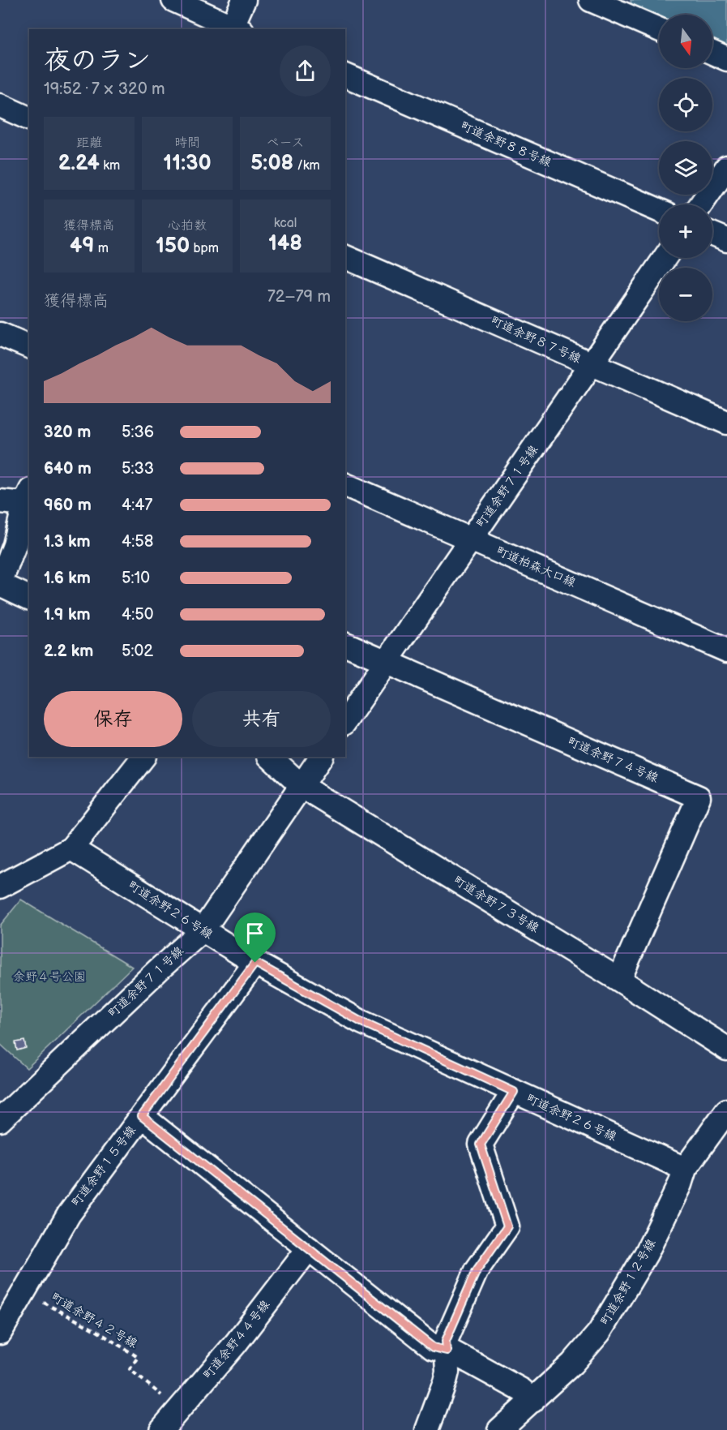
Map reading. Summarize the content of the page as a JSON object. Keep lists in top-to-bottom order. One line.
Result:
{"streets":{"street":["町道余野８８号線","町道余野８７号線","町道余野７１号線","町道柏森大口線","町道余野７４号線","町道余野７３号線","町道余野２６号線","町道余野１５号線","町道余野１２号線","町道余野４４号線"],"path":["町道余野４２号線"]},"crossings":[["町道余野８７号線","町道余野７１号線"],["町道余野７１号線","町道柏森大口線"],["町道余野７１号線","町道余野７４号線"],["町道余野７１号線","町道余野７３号線"],["町道余野７１号線","町道余野２６号線"],["町道余野７４号線","町道余野７３号線"],["町道余野２６号線","町道余野１５号線"],["町道余野２６号線","町道余野１２号線"],["町道余野１５号線","町道余野４２号線"],["町道余野４２号線","町道余野４４号線"]],"parks":["余野４号公園"],"north":"bottom","page":{"map_buttons":["+","−"],"heading":["夜のラン","19:52 · 7 × 320 m"],"stats":[["距離","2.24 km"],["時間","11:30"],["ペース","5:08 /km"],["獲得標高","49 m"],["心拍数","150 bpm"],["kcal","148"]],"chart":["獲得標高","72–79 m"],"list":[{"name":"320 m","note":"5:36"},{"name":"640 m","note":"5:33"},{"name":"960 m","note":"4:47"},{"name":"1.3 km","note":"4:58"},{"name":"1.6 km","note":"5:10"},{"name":"1.9 km","note":"4:50"},{"name":"2.2 km","note":"5:02"}],"buttons":["保存","共有"]}}
